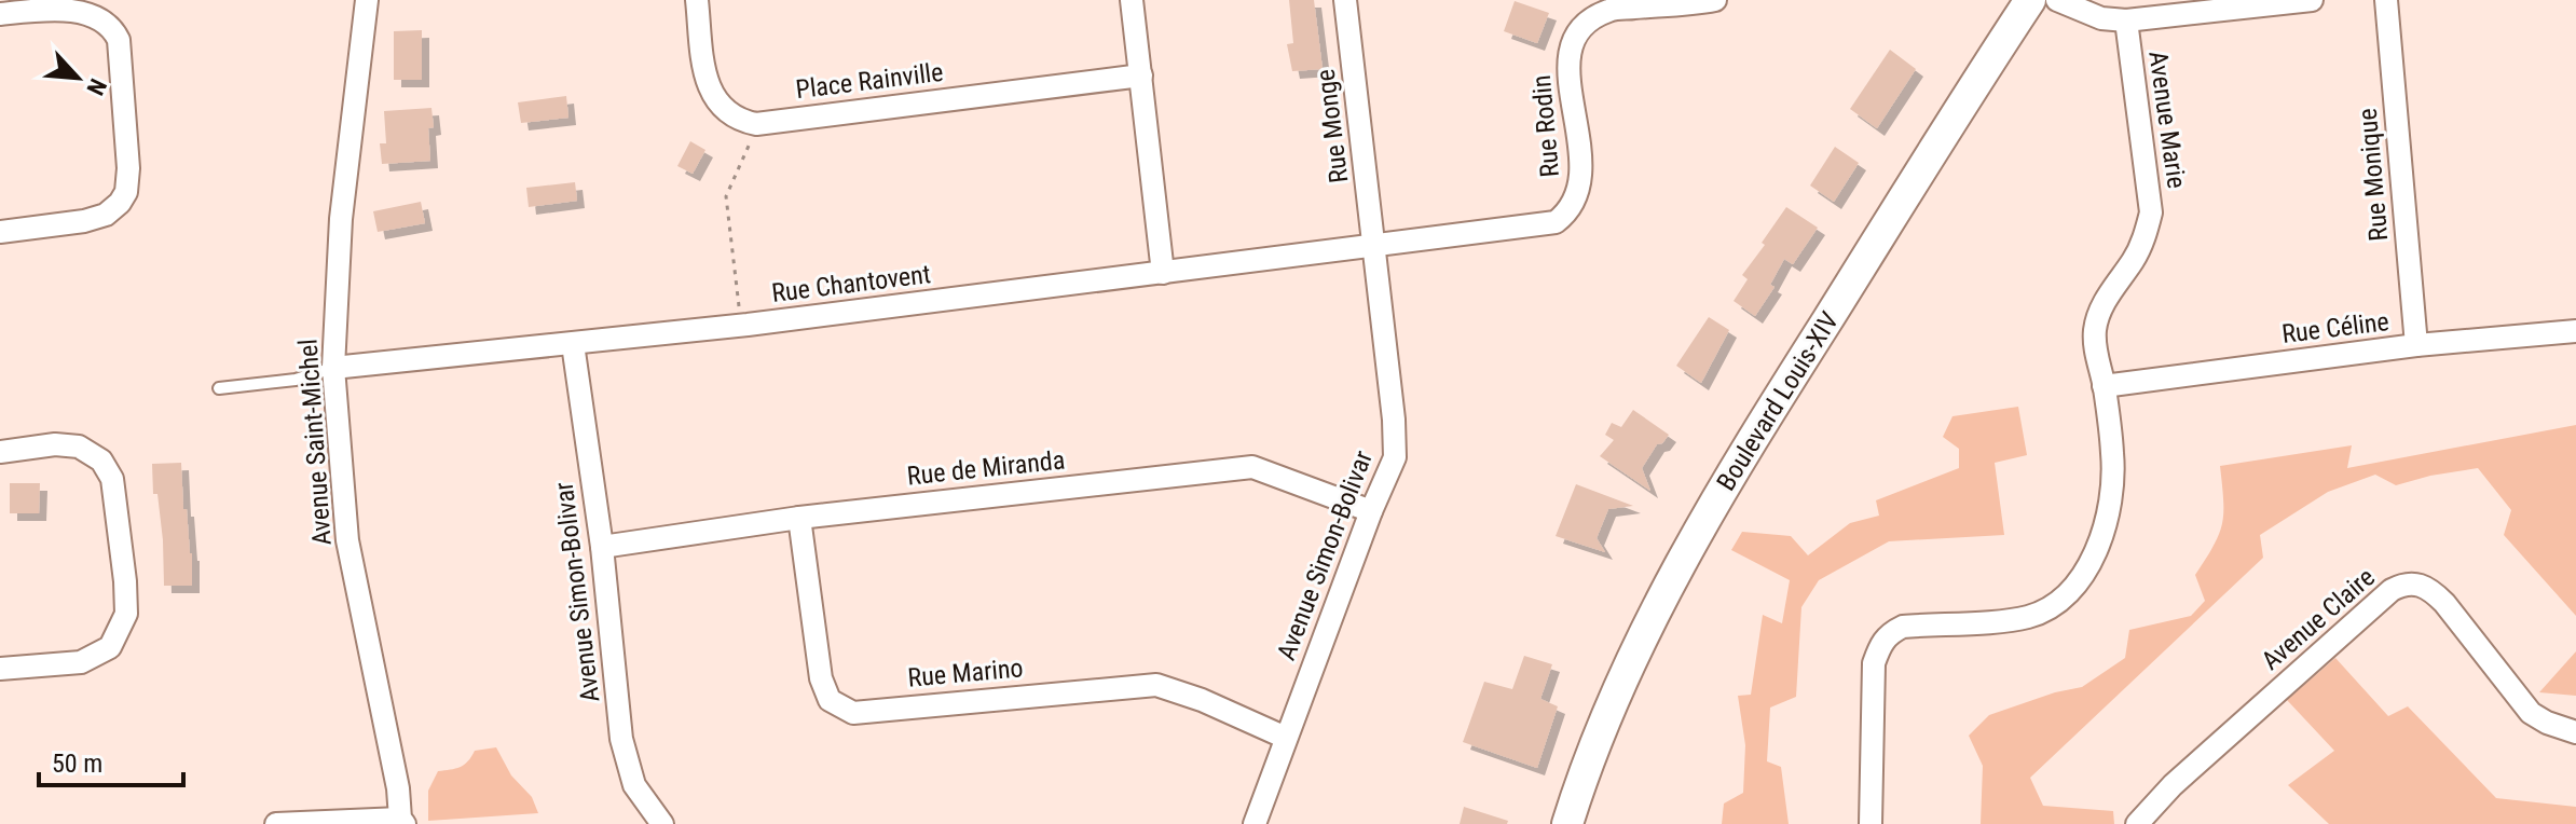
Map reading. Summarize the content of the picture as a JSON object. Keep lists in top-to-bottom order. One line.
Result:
{"streets":{"main road":["Boulevard Louis-XIV"],"street":["Place Rainville","Avenue Marie","Rue Monge","Rue Rodin","Rue Monique","Rue Chantovent","Rue Céline","Avenue Saint-Michel","Rue de Miranda","Avenue Simon-Bolivar","Avenue Claire","Rue Marino"]},"crossings":[["Avenue Marie","Rue Céline"],["Rue Monge","Rue Rodin"],["Rue Monge","Rue Chantovent"],["Rue Monge","Avenue Simon-Bolivar"],["Rue Rodin","Rue Chantovent"],["Rue Rodin","Avenue Simon-Bolivar"],["Rue Monique","Rue Céline"],["Rue Chantovent","Avenue Saint-Michel"],["Rue Chantovent","Avenue Simon-Bolivar"],["Rue de Miranda","Avenue Simon-Bolivar"],["Rue de Miranda","Rue Marino"],["Avenue Simon-Bolivar","Rue Marino"]],"scale_bar":"50 m","north":"bottom right"}
